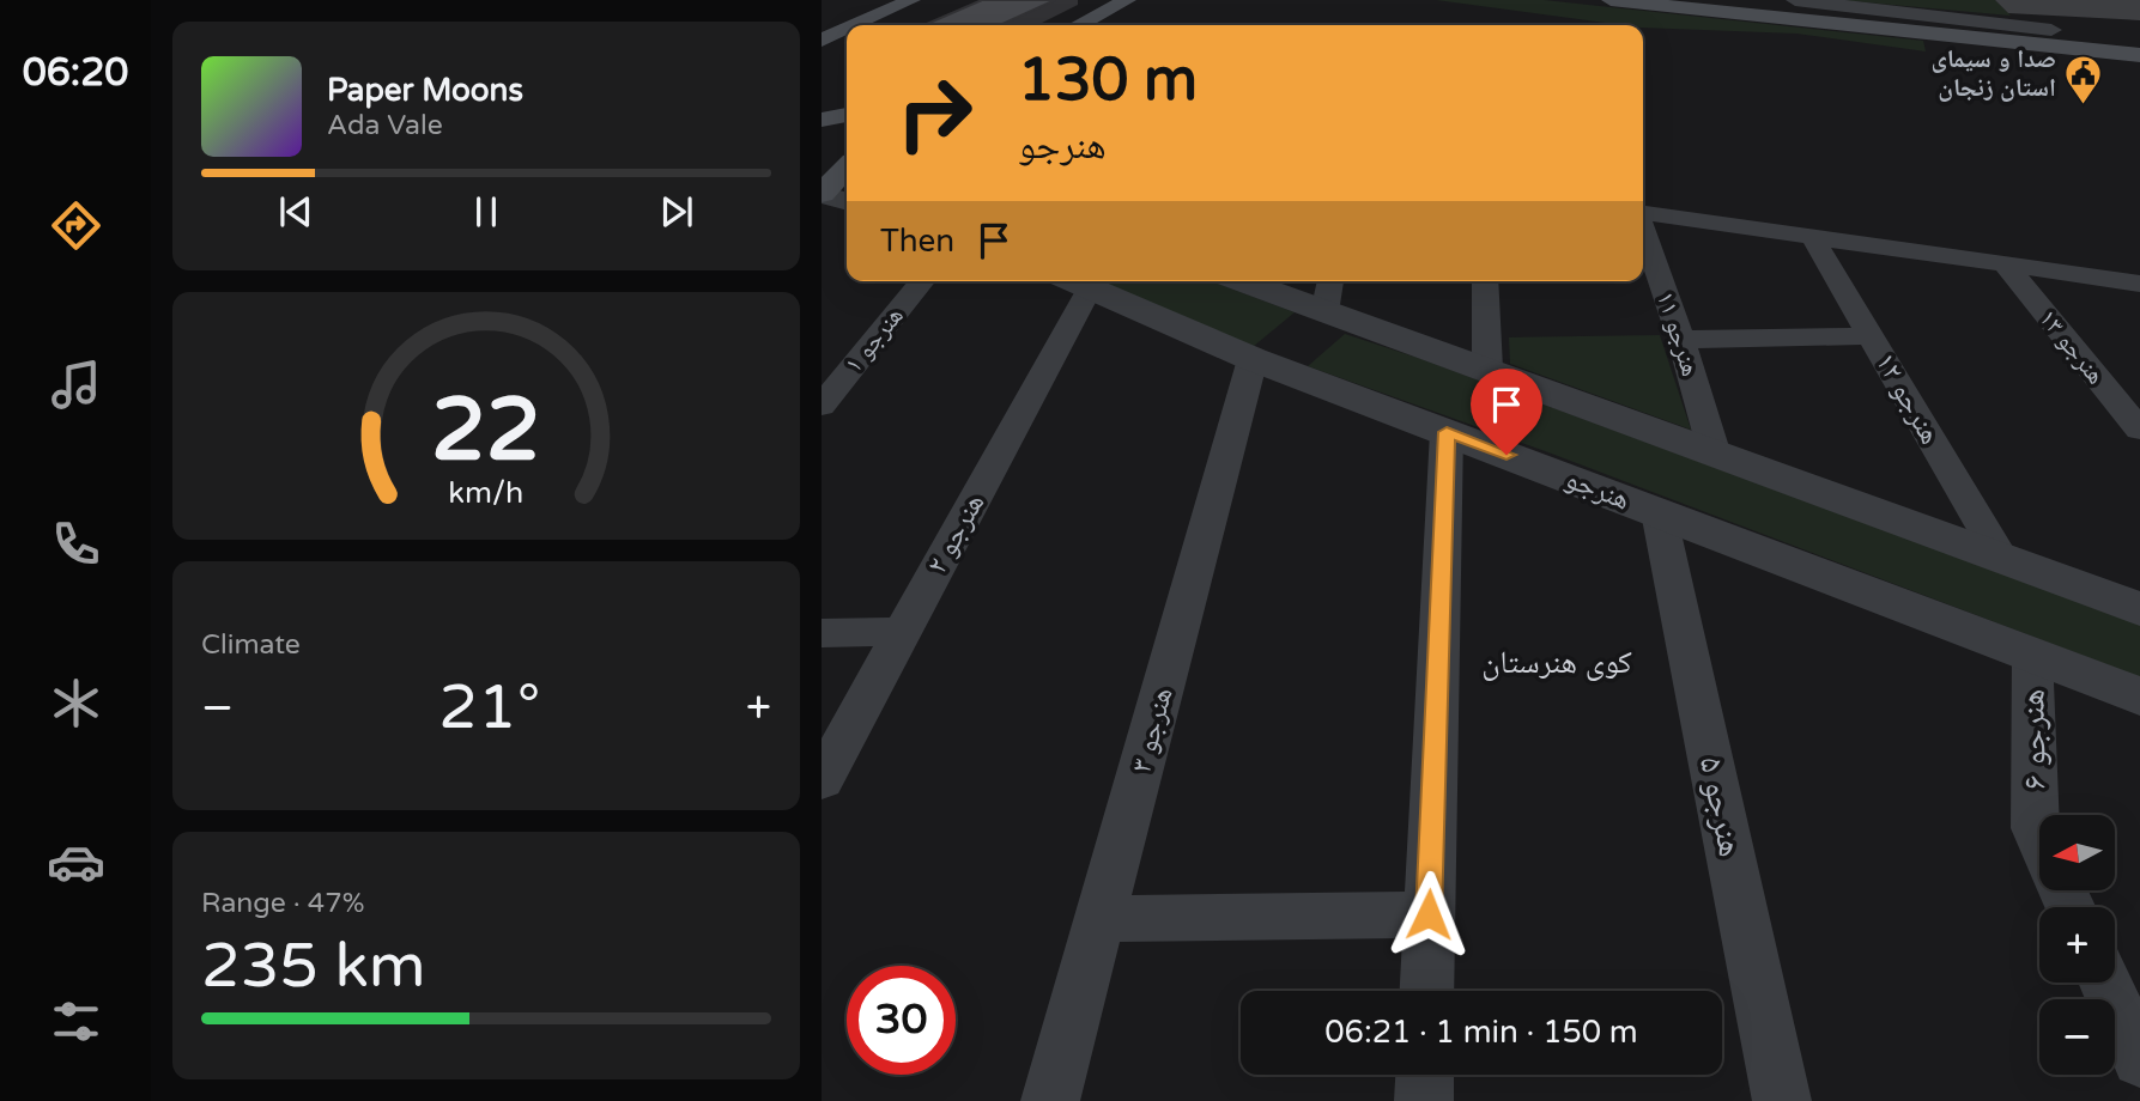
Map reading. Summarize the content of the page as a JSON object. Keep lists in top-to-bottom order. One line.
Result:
{"streets":{"street":["هنرجو ۱۱","هنرجو ۱","هنرجو ۱۳","هنرجو ۱۲","هنرجو","هنرجو ۲","هنرجو ۳","هنرجو ۶","هنرجو ۵"]},"crossings":[["هنرجو","هنرجو ۲"],["هنرجو","هنرجو ۳"],["هنرجو","هنرجو ۶"],["هنرجو","هنرجو ۵"]],"districts":["کوی هنرستان"],"places":{"public building":["صدا و سیمای استان زنجان"]},"north":"left","page":{"tabs":"06:20","turn":["130 m","هنرجو"],"song":["Paper Moons","Ada Vale"],"then":"Then","tile":["Climate",["Range · 47%","235 km"]],"heat":["−","21°","+"],"map_buttons":["+","−"],"limit":"30","trip":"06:21 · 1 min · 150 m","gauge":["22","km/h"]}}
